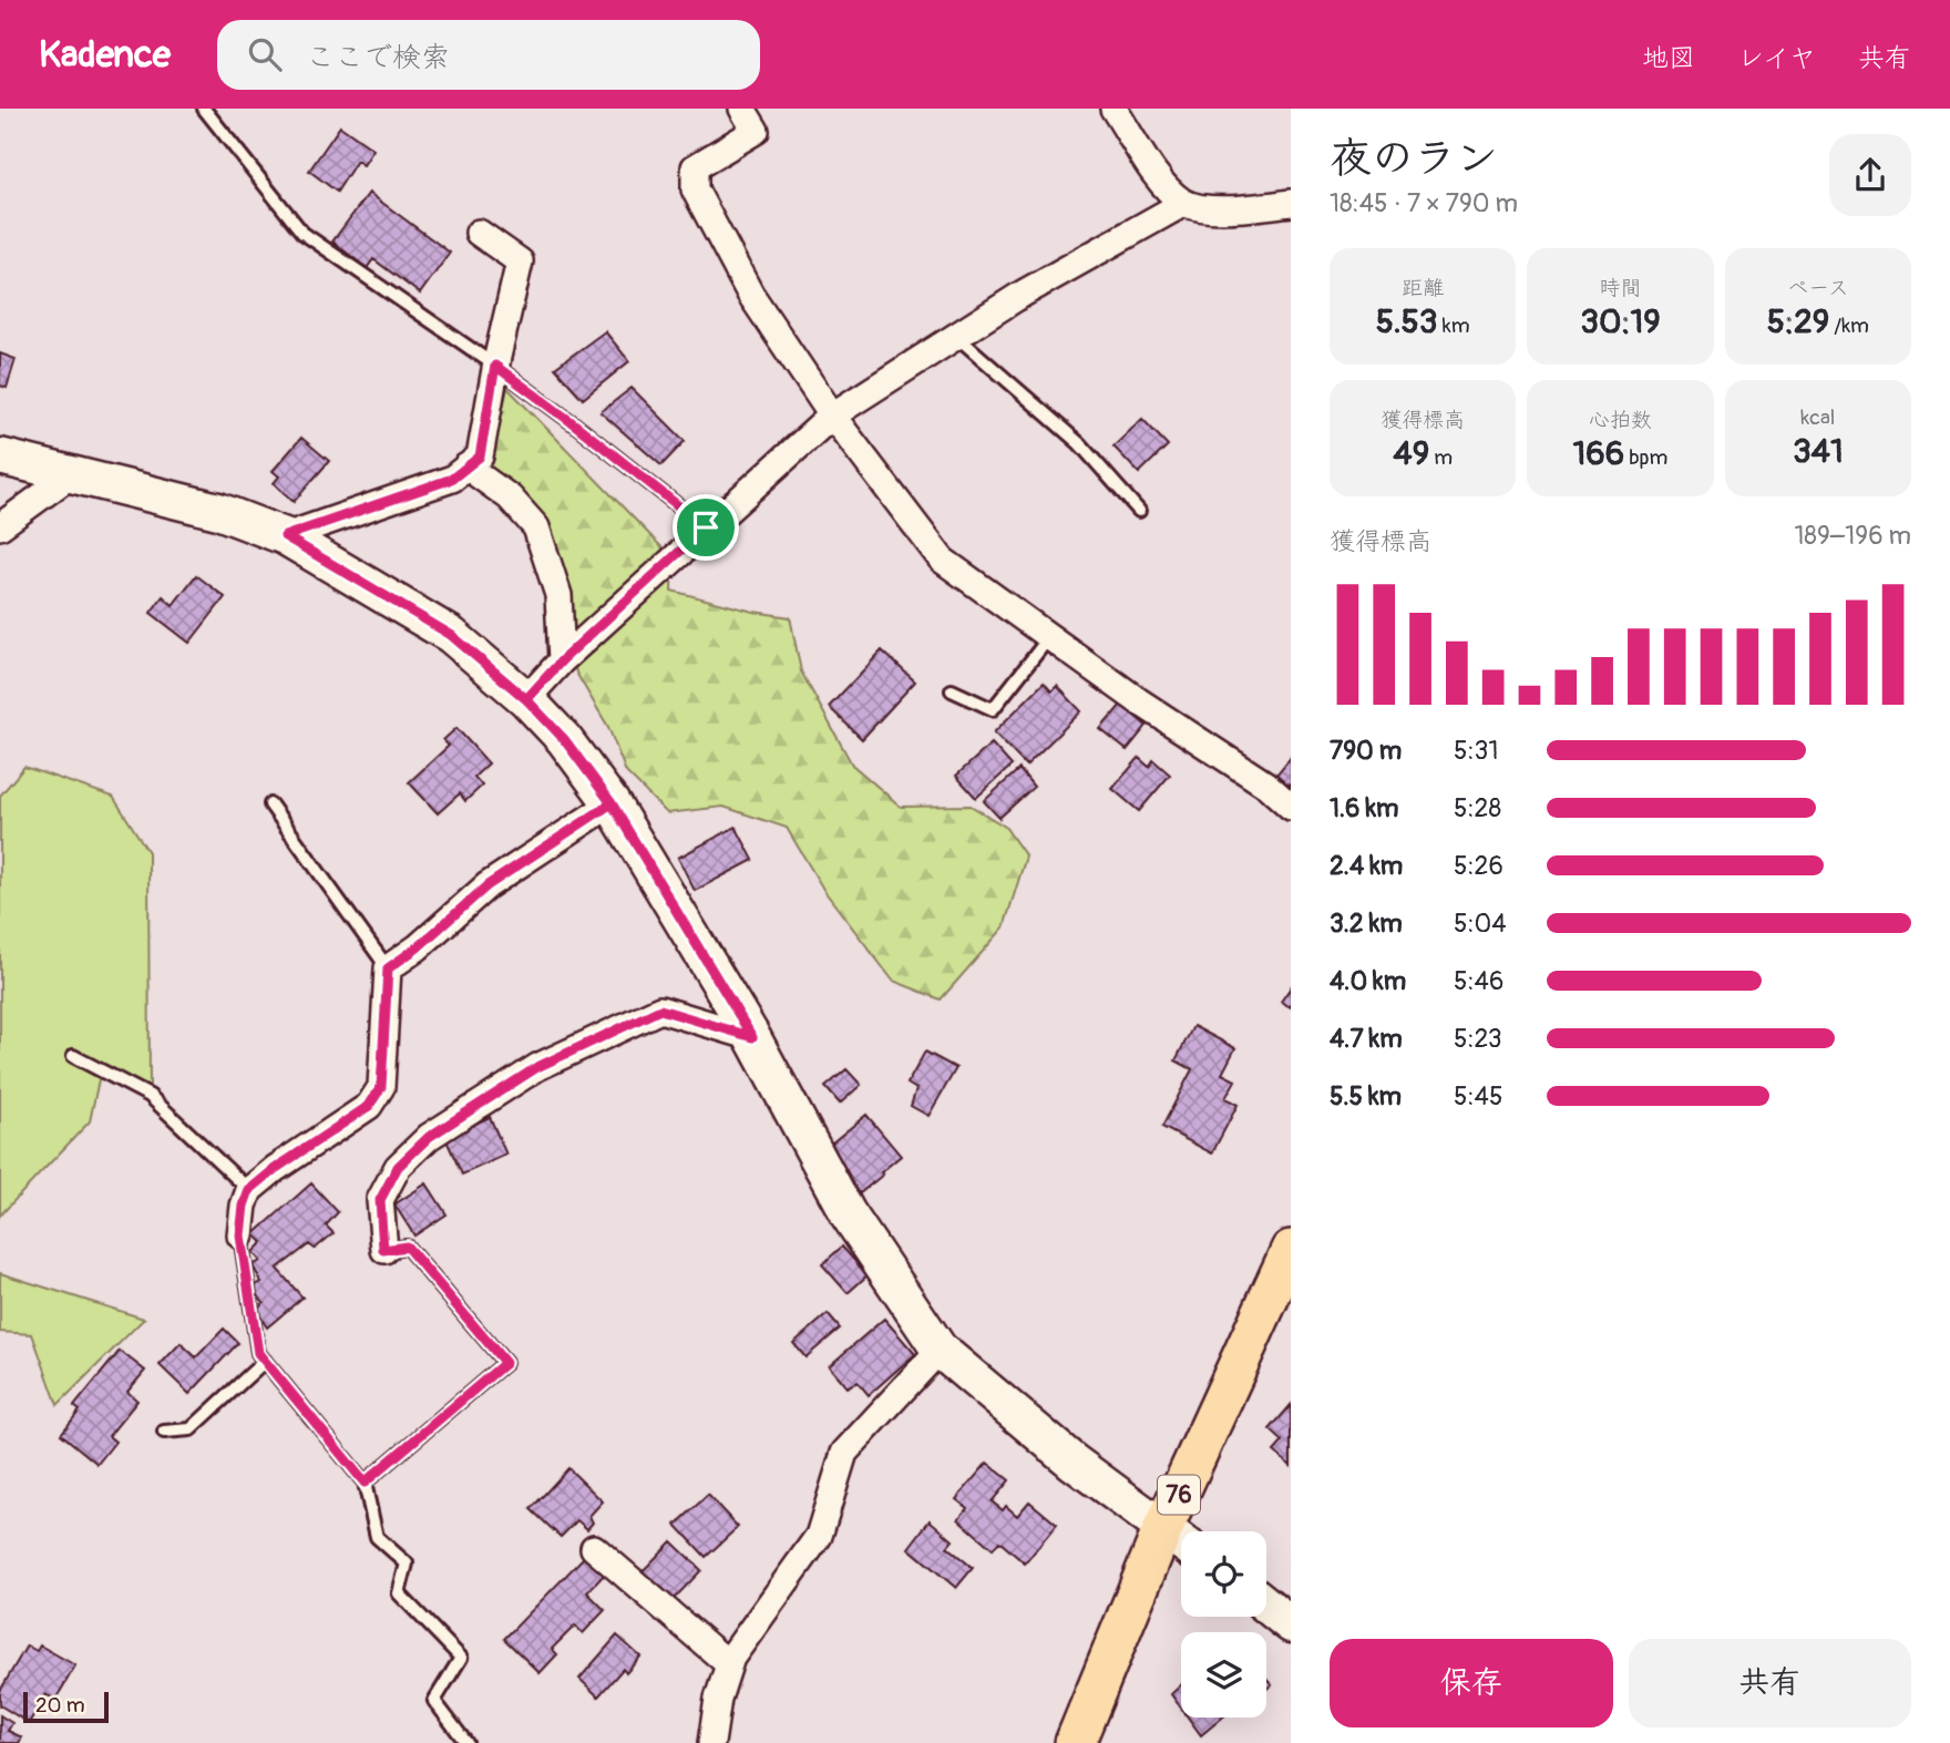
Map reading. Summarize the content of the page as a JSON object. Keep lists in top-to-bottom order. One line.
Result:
{"streets":{"main road":["76"]},"scale_bar":"20 m","page":{"header":"Kadence","search":"ここで検索","nav":["地図","レイヤ","共有"],"heading":["夜のラン","18:45 · 7 × 790 m"],"stats":[["距離","5.53 km"],["時間","30:19"],["ペース","5:29 /km"],["獲得標高","49 m"],["心拍数","166 bpm"],["kcal","341"]],"chart":["獲得標高","189–196 m"],"list":[{"name":"790 m","note":"5:31"},{"name":"1.6 km","note":"5:28"},{"name":"2.4 km","note":"5:26"},{"name":"3.2 km","note":"5:04"},{"name":"4.0 km","note":"5:46"},{"name":"4.7 km","note":"5:23"},{"name":"5.5 km","note":"5:45"}],"buttons":["保存","共有"],"scale":"20 m"}}
